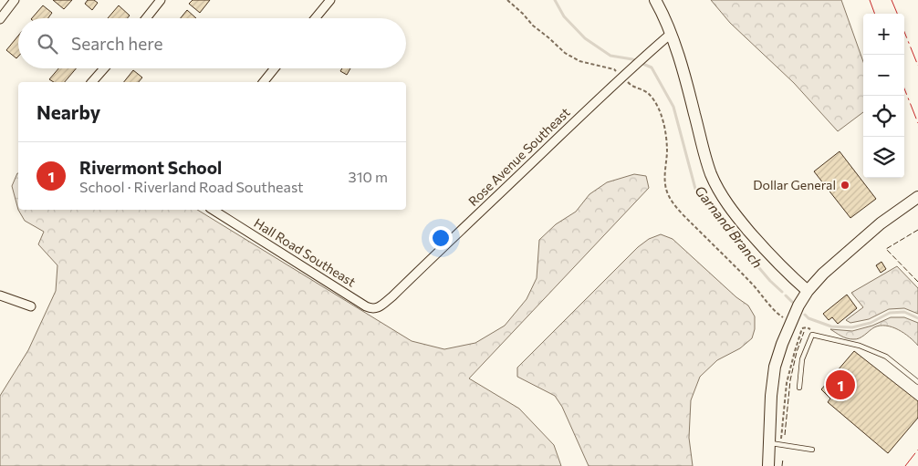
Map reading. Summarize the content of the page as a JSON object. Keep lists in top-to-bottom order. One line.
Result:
{"streets":{"street":["Rose Avenue Southeast","Hall Road Southeast"]},"crossings":[["Rose Avenue Southeast","Hall Road Southeast"]],"water":["Garnand Branch"],"places":["Dollar General"],"page":{"map_buttons":["+","−"],"search":"Search here","heading":"Nearby","list":[{"mark":"1","name":"Rivermont School","note":"School · Riverland Road Southeast","value":"310 m"}],"pins":"1"}}
